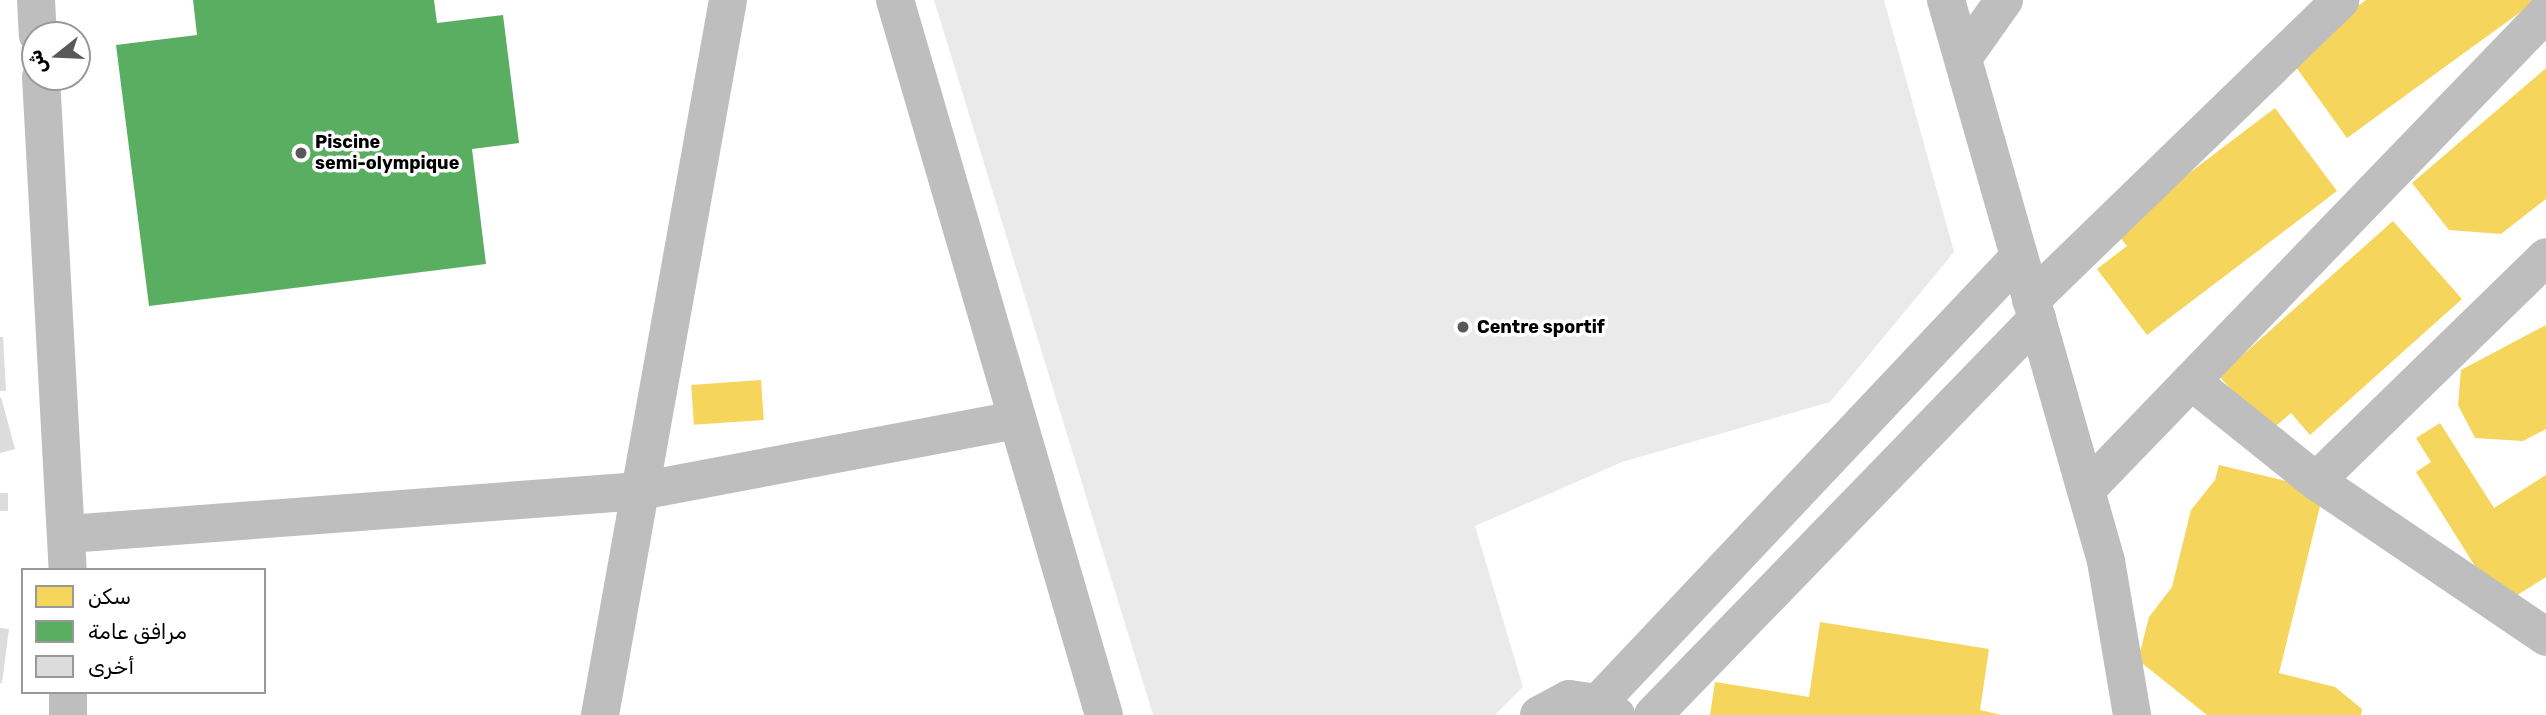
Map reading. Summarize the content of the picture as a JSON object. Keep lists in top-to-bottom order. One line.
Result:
{"places":["Piscine semi-olympique","Centre sportif"],"legend":["سكن","مرافق عامة","أخرى"],"north":"left"}
